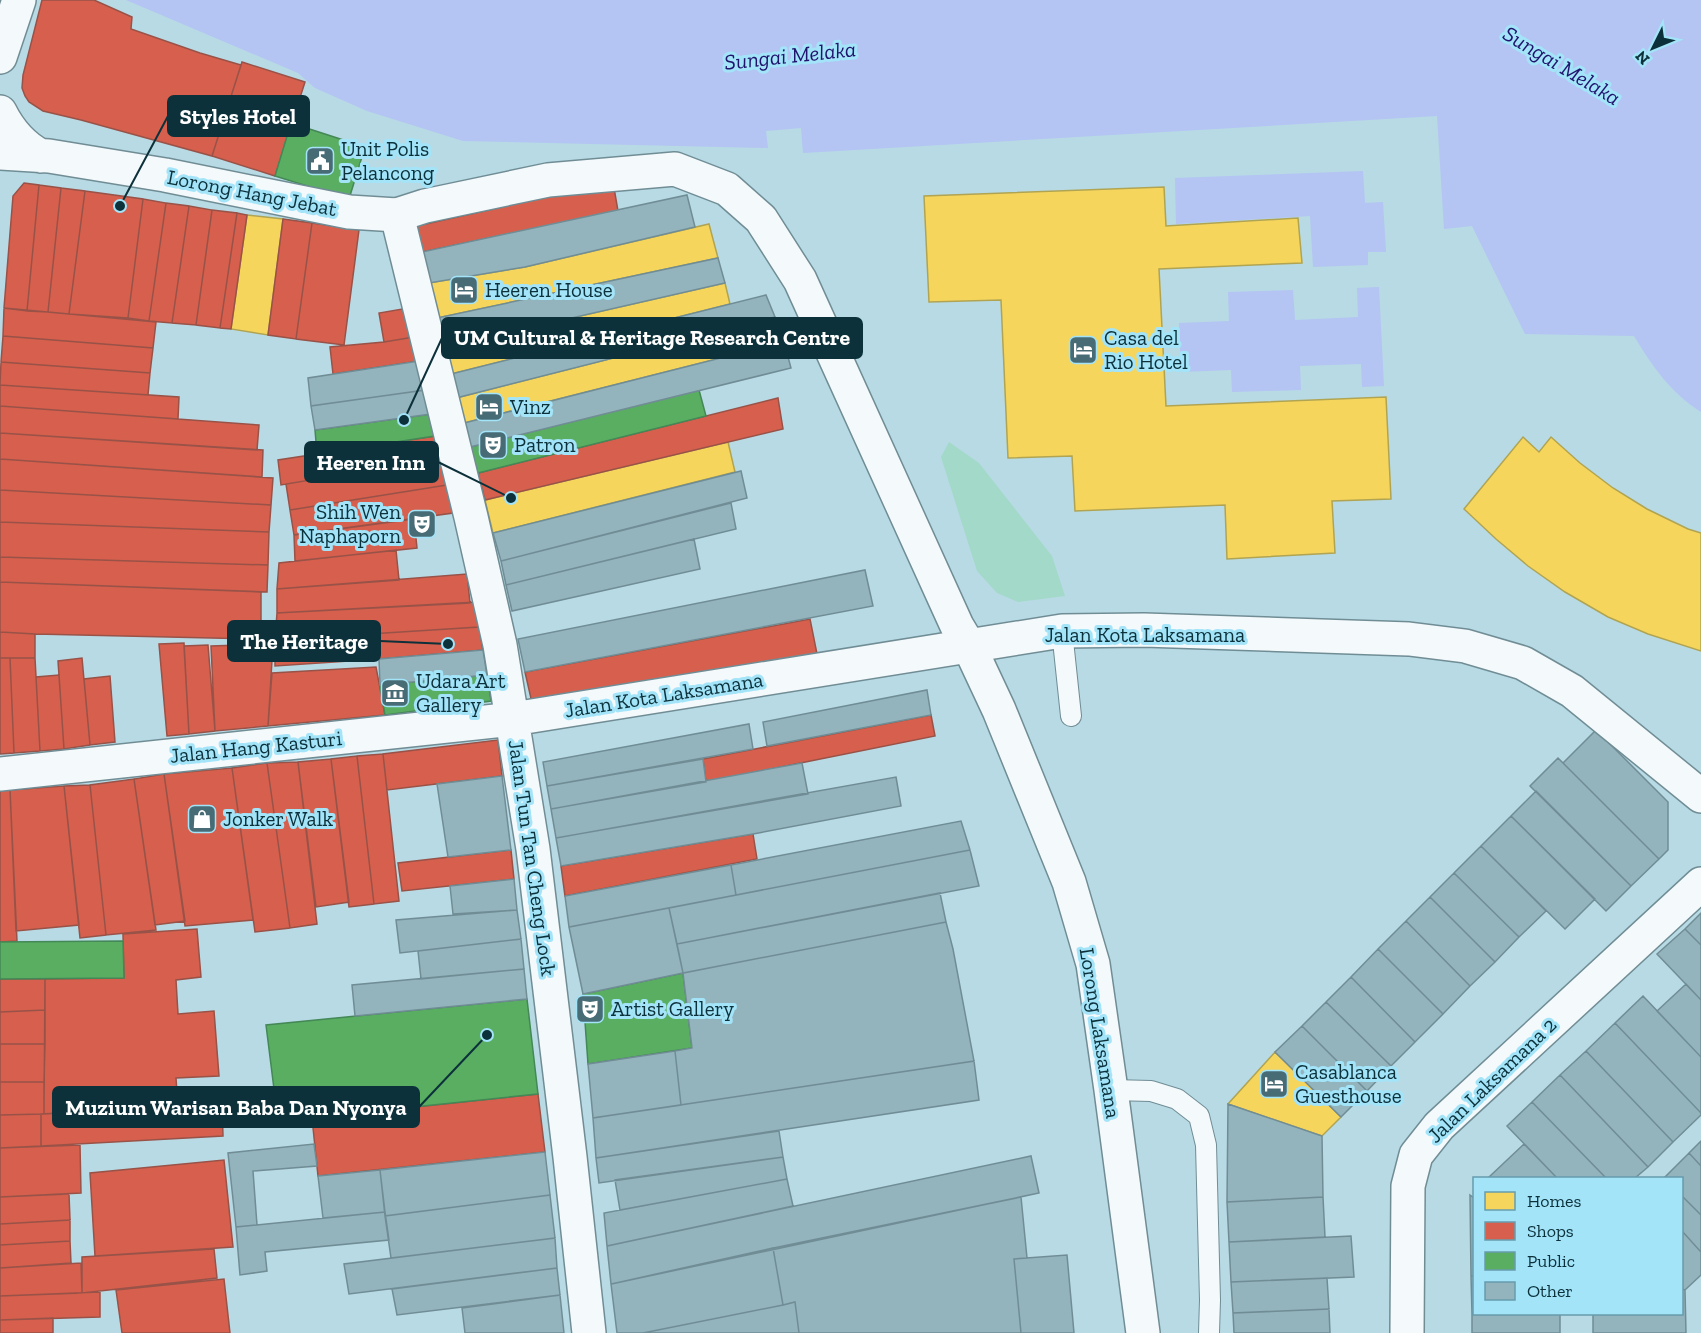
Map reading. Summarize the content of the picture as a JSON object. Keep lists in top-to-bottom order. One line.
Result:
{"streets":{"street":["Lorong Hang Jebat","Jalan Kota Laksamana","Jalan Hang Kasturi","Jalan Tun Tan Cheng Lock","Lorong Laksamana","Jalan Laksamana 2"]},"crossings":[["Lorong Hang Jebat","Jalan Tun Tan Cheng Lock"],["Lorong Hang Jebat","Lorong Laksamana"],["Jalan Kota Laksamana","Jalan Hang Kasturi"],["Jalan Kota Laksamana","Jalan Tun Tan Cheng Lock"],["Jalan Kota Laksamana","Lorong Laksamana"],["Jalan Hang Kasturi","Jalan Tun Tan Cheng Lock"],["Jalan Tun Tan Cheng Lock","Lorong Laksamana"]],"water":["Sungai Melaka"],"places":{"public building":["Unit Polis Pelancong"],"other":["Styles Hotel","UM Cultural & Heritage Research Centre","Heeren Inn","The Heritage","Muzium Warisan Baba Dan Nyonya"],"hotel":["Heeren House","Casa del Rio Hotel","Vinz","Casablanca Guesthouse"],"theatre":["Patron","Shih Wen Naphaporn","Artist Gallery"],"museum":["Udara Art Gallery"],"shop":["Jonker Walk"]},"legend":["Homes","Shops","Public","Other"],"north":"bottom left"}
